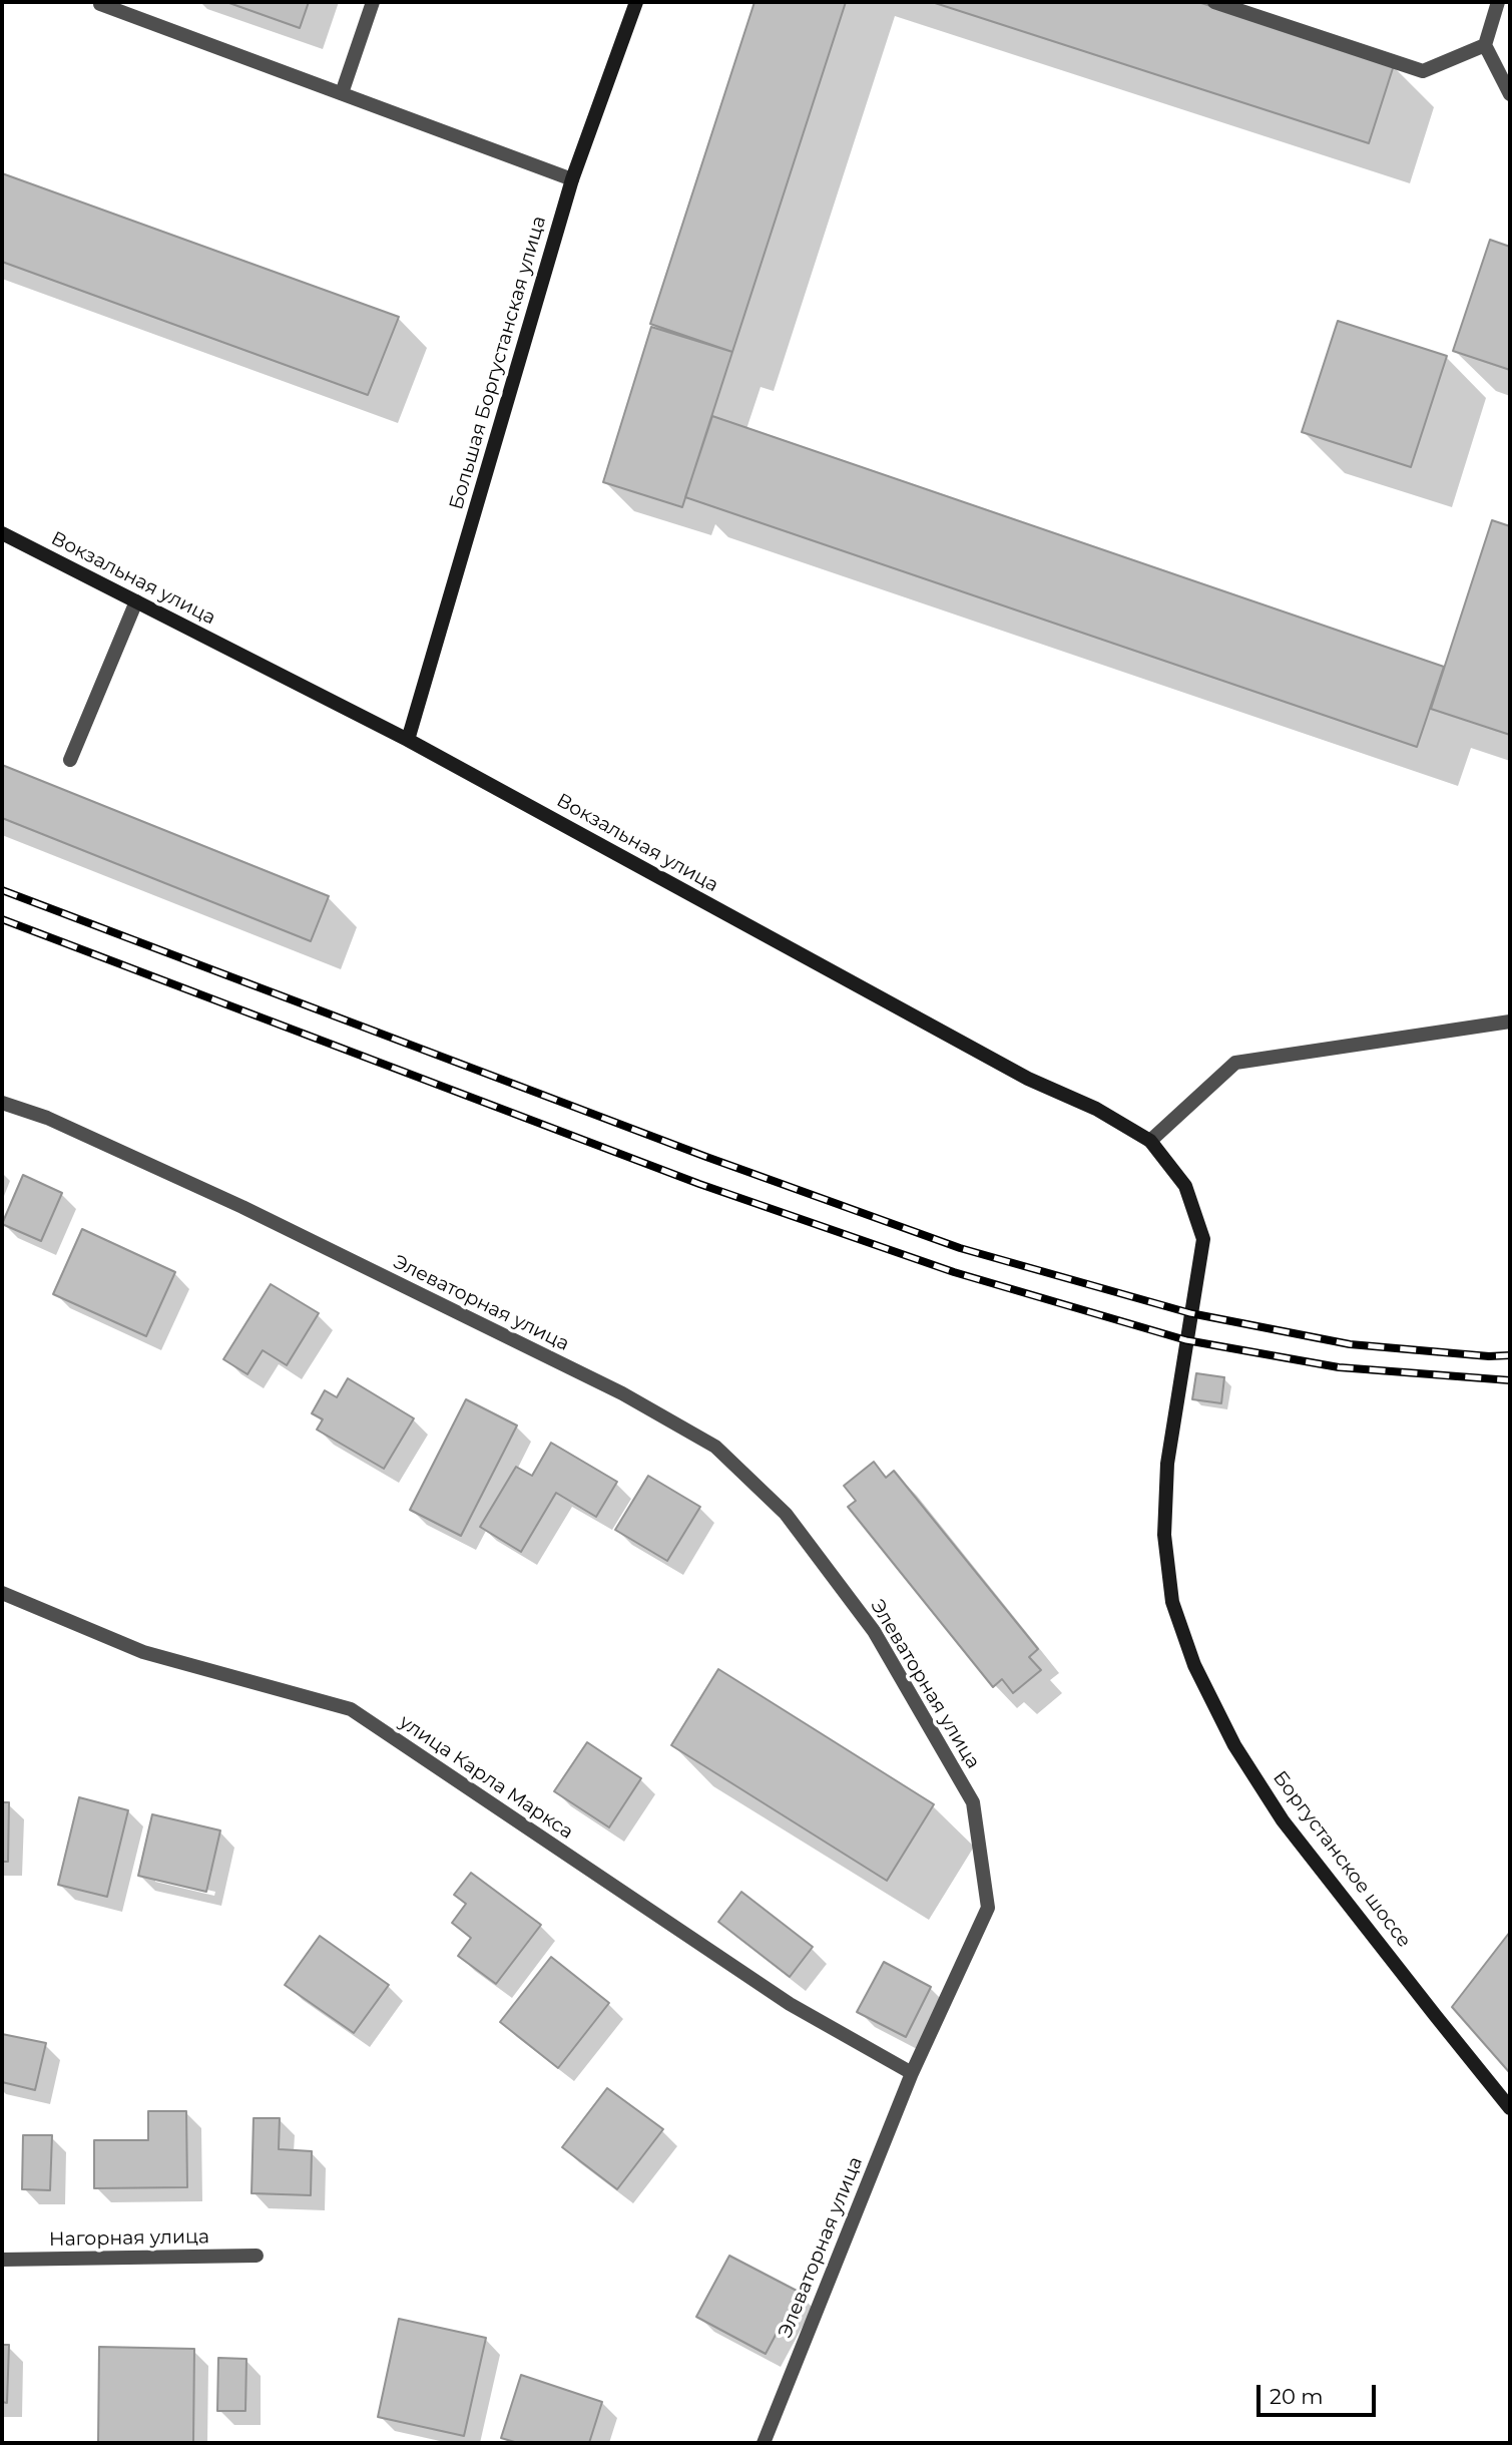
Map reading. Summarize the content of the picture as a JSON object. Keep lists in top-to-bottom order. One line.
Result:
{"streets":{"street":["Большая Боргустанская улица","Вокзальная улица","Элеваторная улица","улица Карла Маркса","Боргустанское шоссе","Нагорная улица"]},"crossings":[["Большая Боргустанская улица","Вокзальная улица"],["Вокзальная улица","Боргустанское шоссе"],["Элеваторная улица","улица Карла Маркса"]],"scale_bar":"20 m"}
